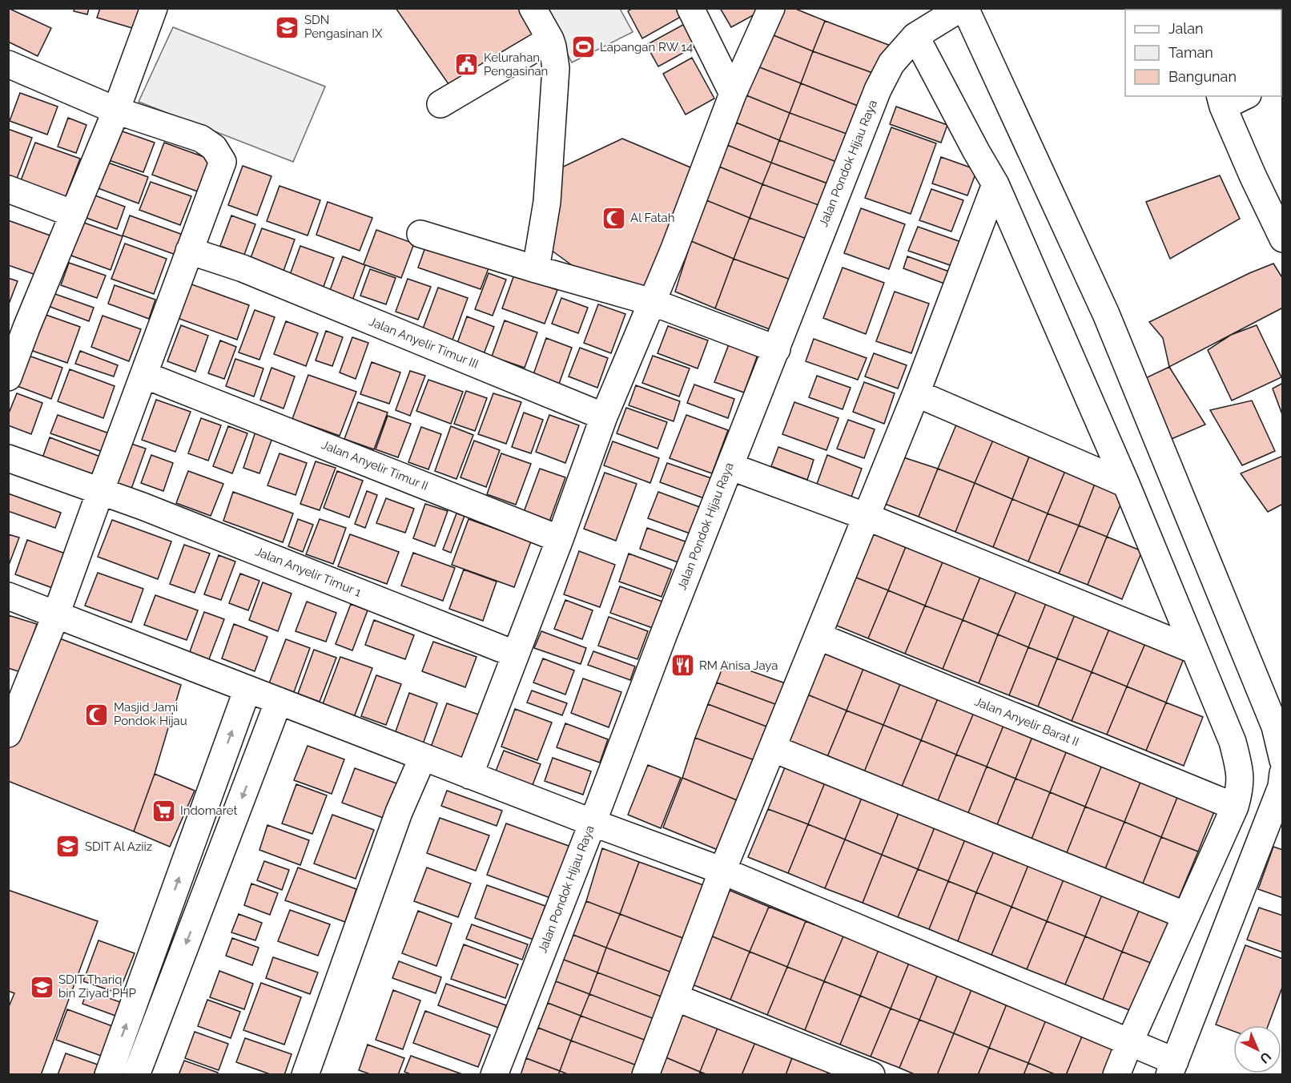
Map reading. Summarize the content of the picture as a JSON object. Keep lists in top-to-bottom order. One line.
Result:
{"streets":{"street":["Jalan Pondok Hijau Raya","Jalan Anyelir Timur III","Jalan Anyelir Timur II","Jalan Anyelir Timur 1","Jalan Anyelir Barat II"]},"places":{"school or university":["SDN Pengasinan IX","SDIT Al Aziiz","SDIT Thariq bin Ziyad PHP"],"sports":["Lapangan RW 14"],"public building":["Kelurahan Pengasinan"],"mosque":["Al Fatah","Masjid Jami Pondok Hijau"],"restaurant":["RM Anisa Jaya"],"supermarket":["Indomaret"]},"legend":["Jalan","Taman","Bangunan"],"north":"bottom right"}
